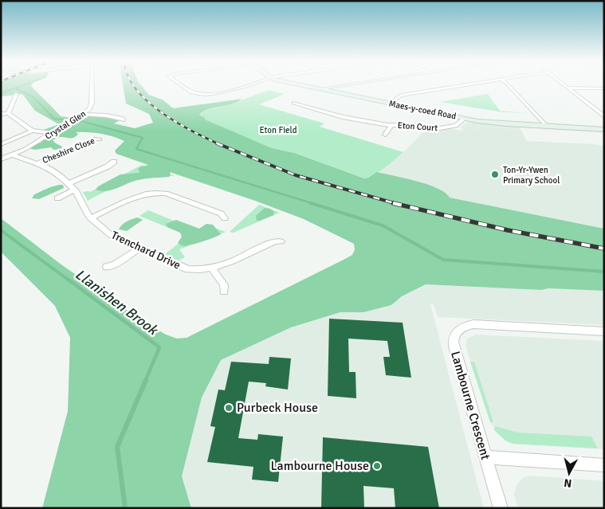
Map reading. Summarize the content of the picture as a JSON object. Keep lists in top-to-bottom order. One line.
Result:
{"streets":{"street":["Maes-y-coed Road","Crystal Glen","Eton Court","Cheshire Close","Trenchard Drive","Lambourne Crescent"]},"crossings":[["Maes-y-coed Road","Eton Court"],["Crystal Glen","Trenchard Drive"],["Cheshire Close","Trenchard Drive"]],"water":["Llanishen Brook"],"parks":["Eton Field"],"places":["Ton-Yr-Ywen Primary School","Purbeck House","Lambourne House"],"north":"bottom"}
